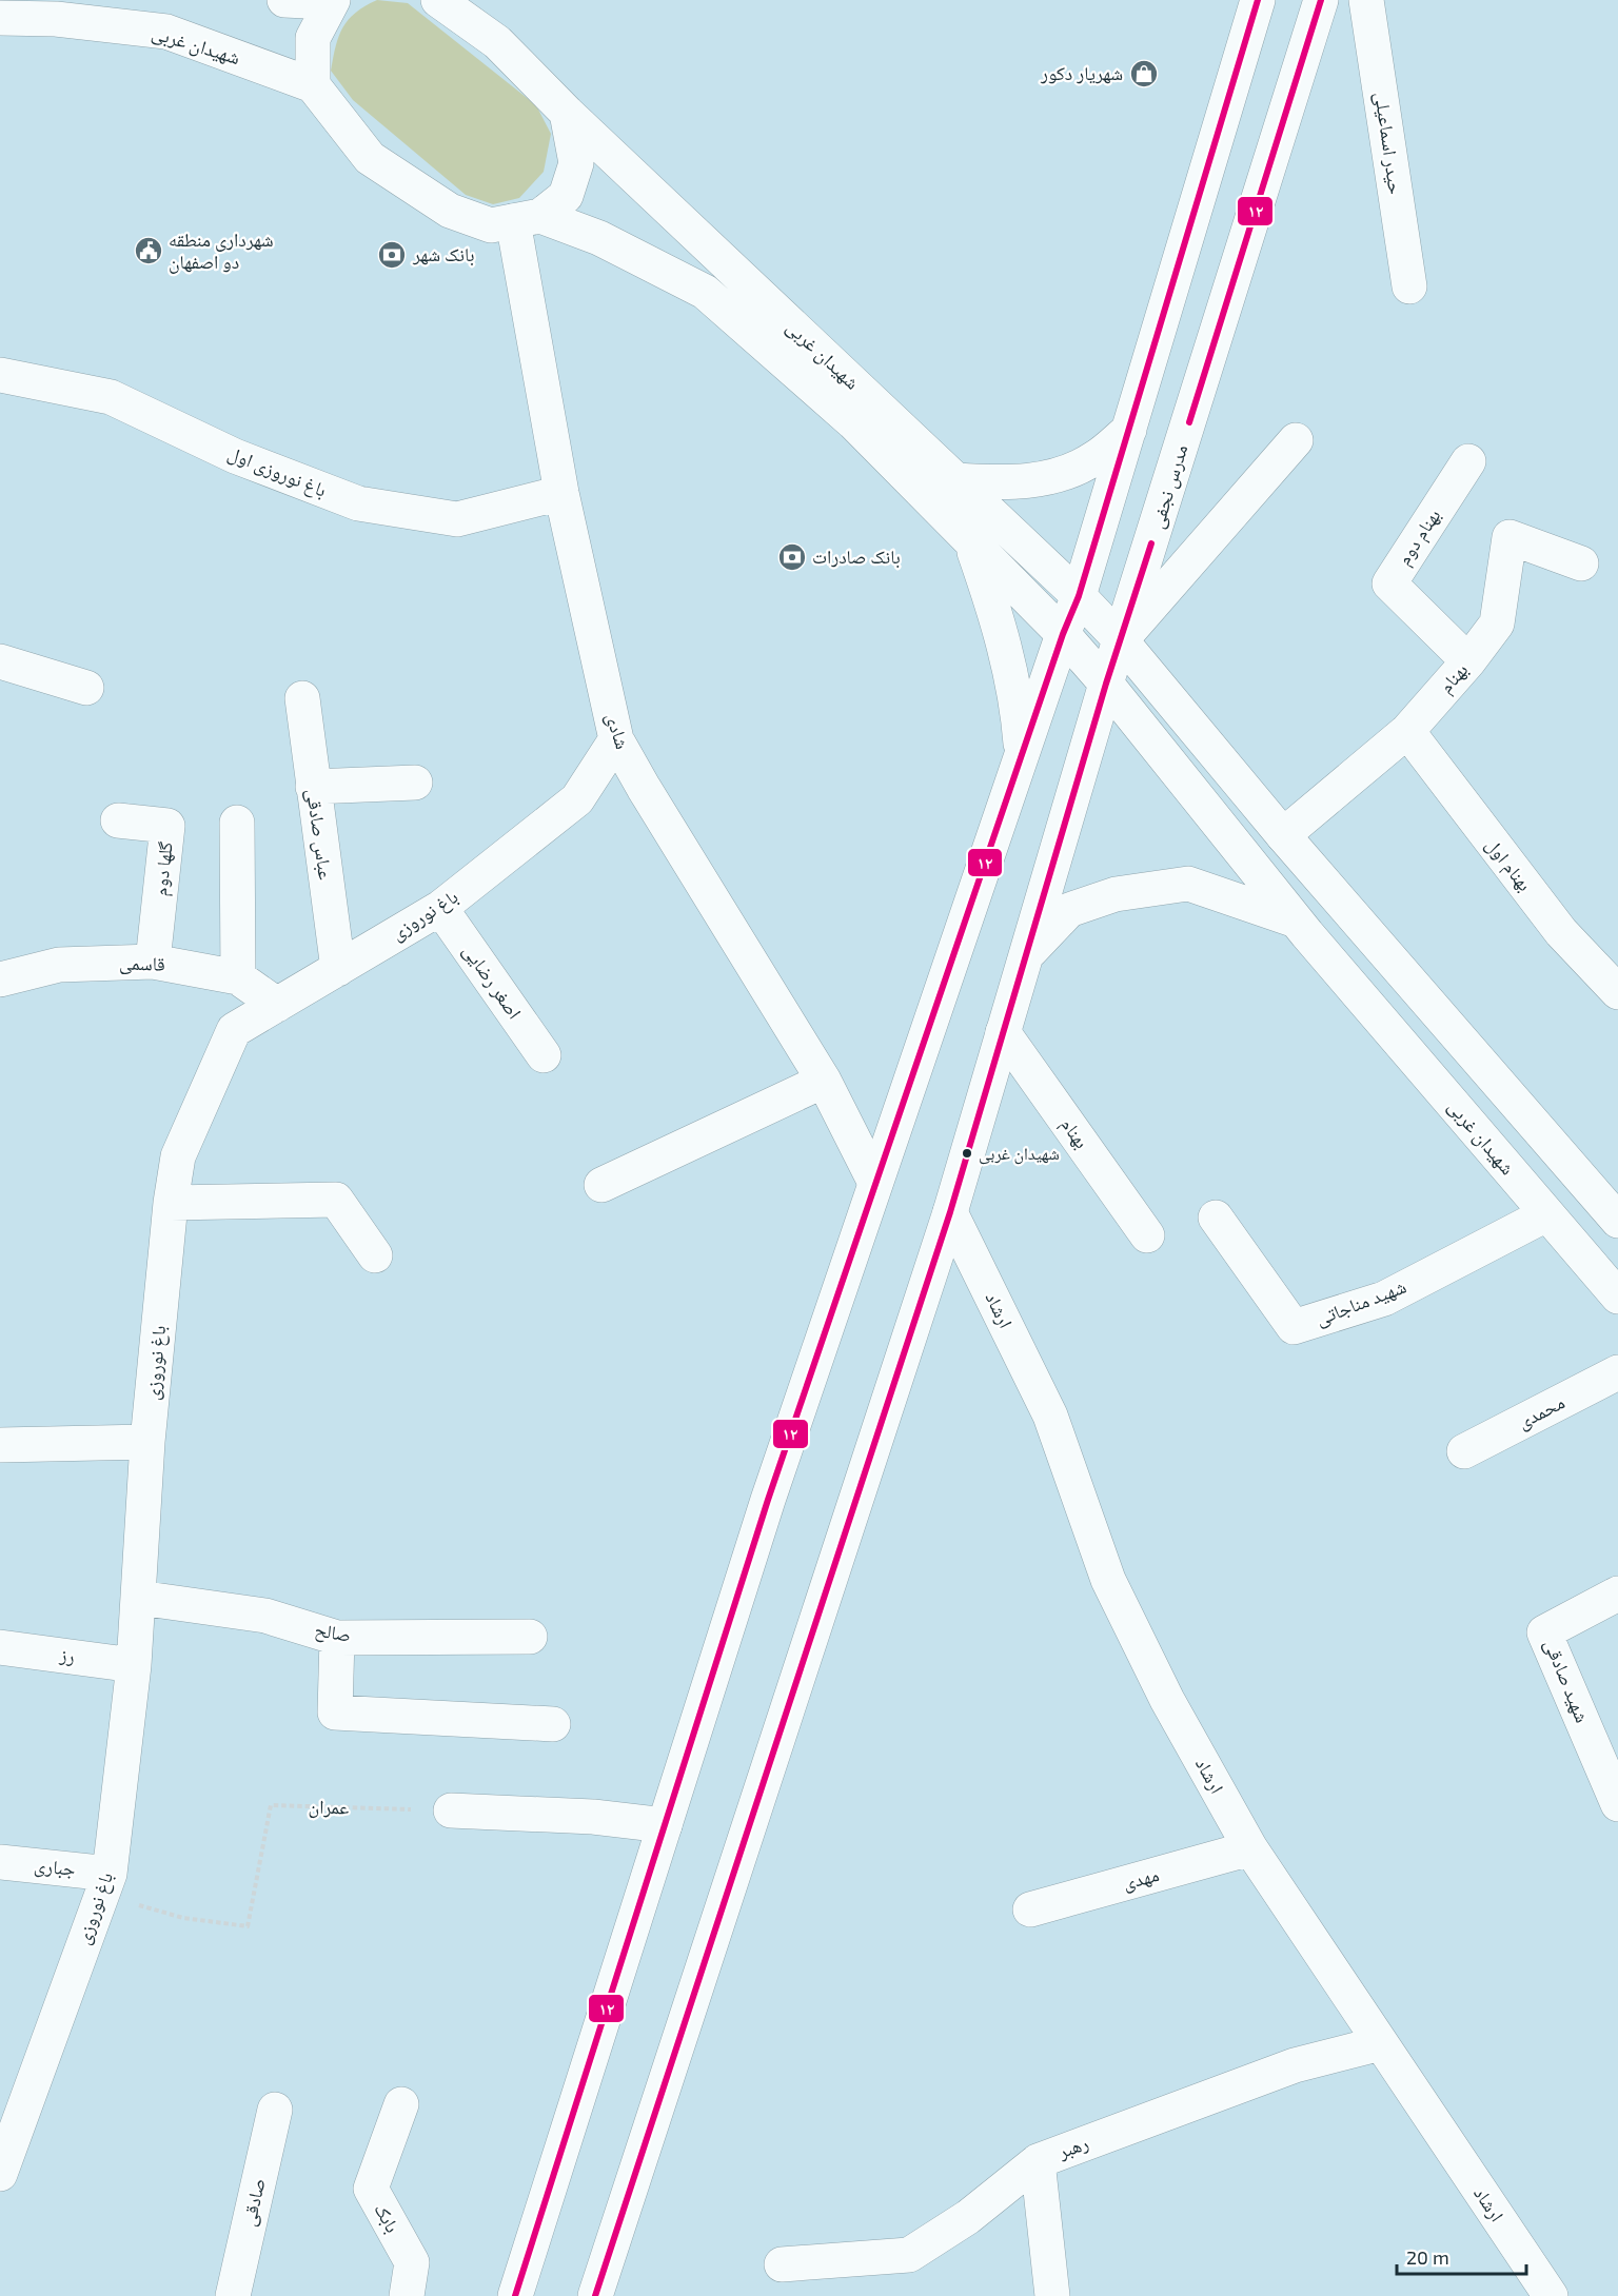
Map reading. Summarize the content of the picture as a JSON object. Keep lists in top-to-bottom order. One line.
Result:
{"streets":{"street":["شهیدان غربی","حیدر اسماعیلی","باغ نوروزی اول","مدرس نجفی","بهنام دوم","بهنام","شادی","عباس صادقی","بهنام اول","گلها دوم","باغ نوروزی","قاسمی","اصغر رضایی","شهید مناجاتی","ارشاد","محمدی","صالح","رز","شهید صادقی","جباری","مهدی","رهبر","صادقی","بابک"],"path":["عمران"]},"crossings":[["شهیدان غربی","مدرس نجفی"],["شهیدان غربی","شادی"],["شهیدان غربی","شهید مناجاتی"],["باغ نوروزی اول","شادی"],["مدرس نجفی","بهنام"],["مدرس نجفی","ارشاد"],["بهنام دوم","بهنام"],["بهنام","بهنام اول"],["شادی","باغ نوروزی"],["عباس صادقی","باغ نوروزی"],["گلها دوم","قاسمی"],["باغ نوروزی","قاسمی"],["باغ نوروزی","اصغر رضایی"],["باغ نوروزی","صالح"],["باغ نوروزی","رز"],["باغ نوروزی","عمران"],["باغ نوروزی","جباری"],["ارشاد","مهدی"],["ارشاد","رهبر"],["عمران","جباری"]],"places":{"shop":["شهریار دکور"],"public building":["شهرداری منطقه دو اصفهان"],"bank":["بانک شهر","بانک صادرات"],"other":["شهیدان غربی"]},"lines":["transit line ۱۲"],"scale_bar":"20 m"}
